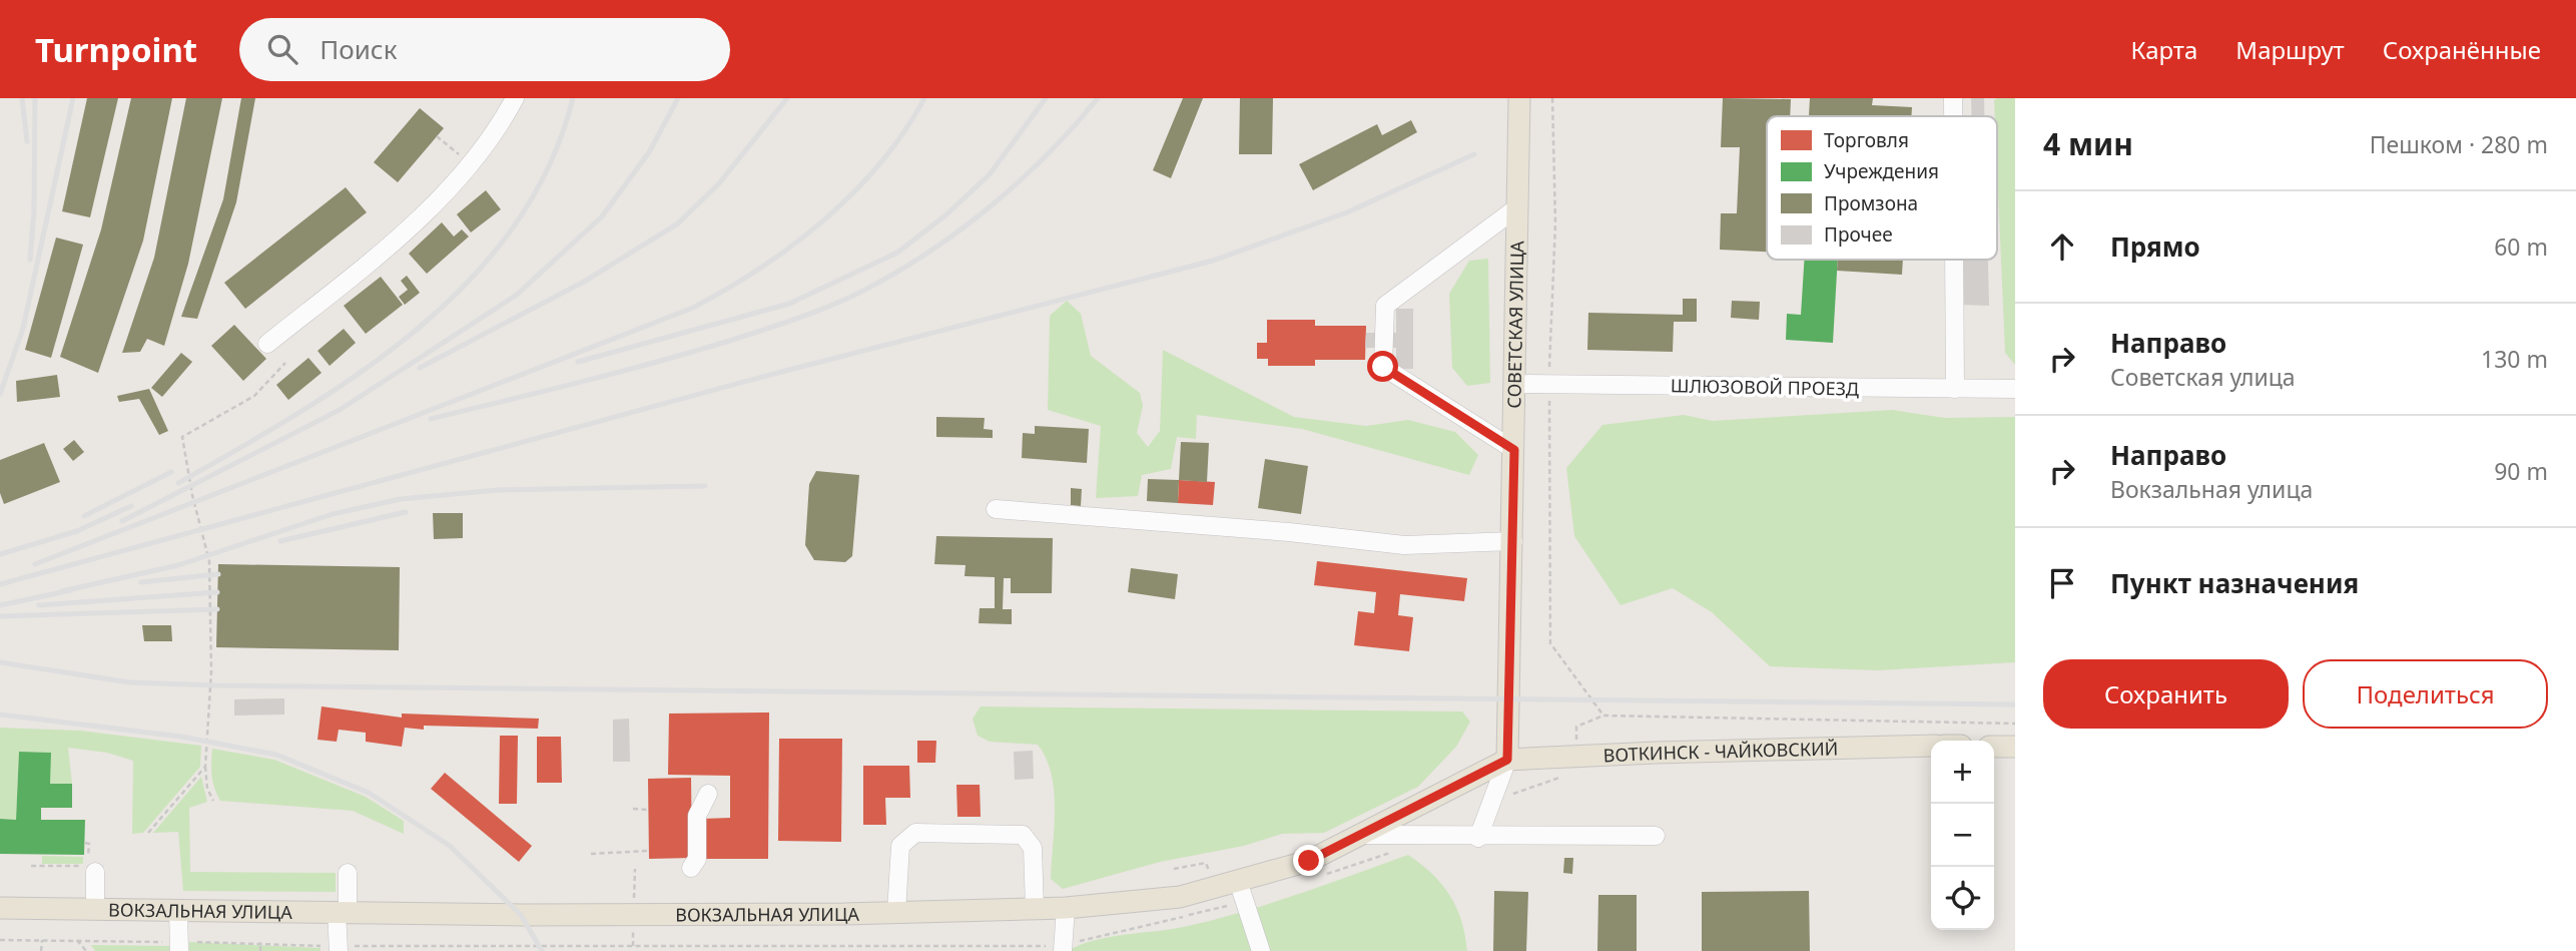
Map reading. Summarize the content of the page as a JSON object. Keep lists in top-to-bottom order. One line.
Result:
{"streets":{"main road":["СОВЕТСКАЯ УЛИЦА","ВОТКИНСК - ЧАЙКОВСКИЙ","ВОКЗАЛЬНАЯ УЛИЦА"],"street":["ШЛЮЗОВОЙ ПРОЕЗД"]},"crossings":[["СОВЕТСКАЯ УЛИЦА","ШЛЮЗОВОЙ ПРОЕЗД"],["СОВЕТСКАЯ УЛИЦА","ВОТКИНСК - ЧАЙКОВСКИЙ"],["СОВЕТСКАЯ УЛИЦА","ВОКЗАЛЬНАЯ УЛИЦА"],["ВОТКИНСК - ЧАЙКОВСКИЙ","ВОКЗАЛЬНАЯ УЛИЦА"]],"legend":["Торговля","Учреждения","Промзона","Прочее"],"page":{"header":"Turnpoint","search":"Поиск","nav":["Карта","Маршрут","Сохранённые"],"heading":["4 мин","Пешком · 280 m"],"list":[["Прямо","60 m"],["Направо","Советская улица","130 m"],["Направо","Вокзальная улица","90 m"],"Пункт назначения"],"buttons":["Сохранить","Поделиться"],"map_buttons":["+","−"]}}
